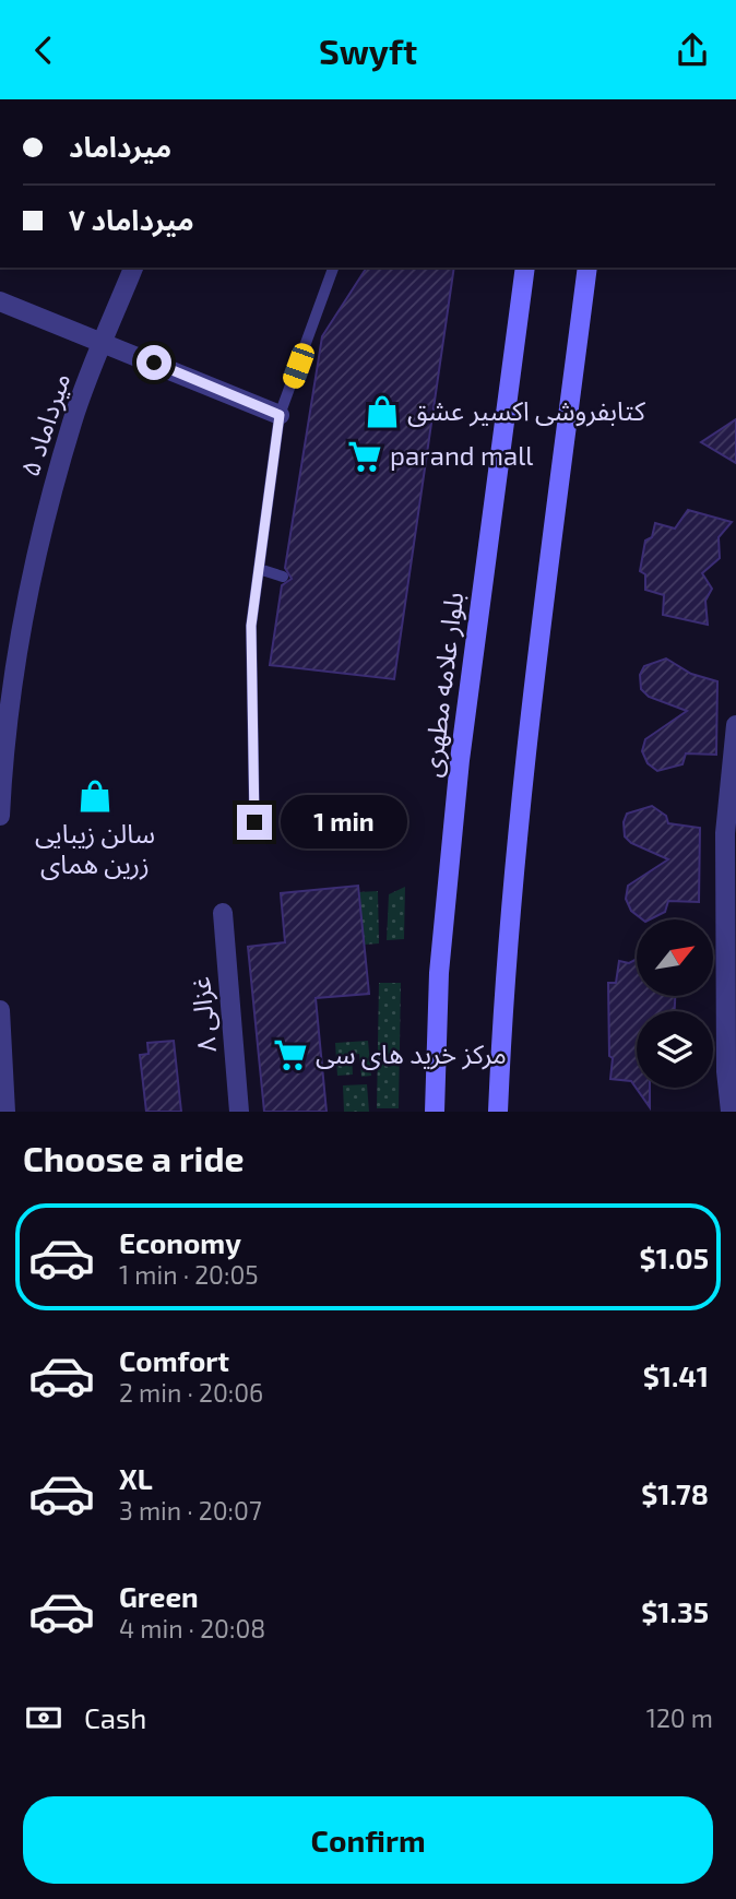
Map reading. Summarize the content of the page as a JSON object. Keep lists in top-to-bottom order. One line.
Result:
{"streets":{"main road":["بلوار علامه مطهری"],"street":["میرداماد ۵","غزالی ۸"]},"places":{"shop":["کتابفروشی اکسیر عشق","سالن زیبایی زرین همای"],"supermarket":["parand mall","مرکز خرید های سی"]},"north":"top right","page":{"header":"Swyft","banner":["میرداماد","میرداماد ۷"],"bubble":"1 min","heading":"Choose a ride","list":[{"name":"Economy","note":"1 min · 20:05","value":"$1.05"},{"name":"Comfort","note":"2 min · 20:06","value":"$1.41"},{"name":"XL","note":"3 min · 20:07","value":"$1.78"},{"name":"Green","note":"4 min · 20:08","value":"$1.35"}],"pay":["Cash","120 m"],"buttons":"Confirm"}}
